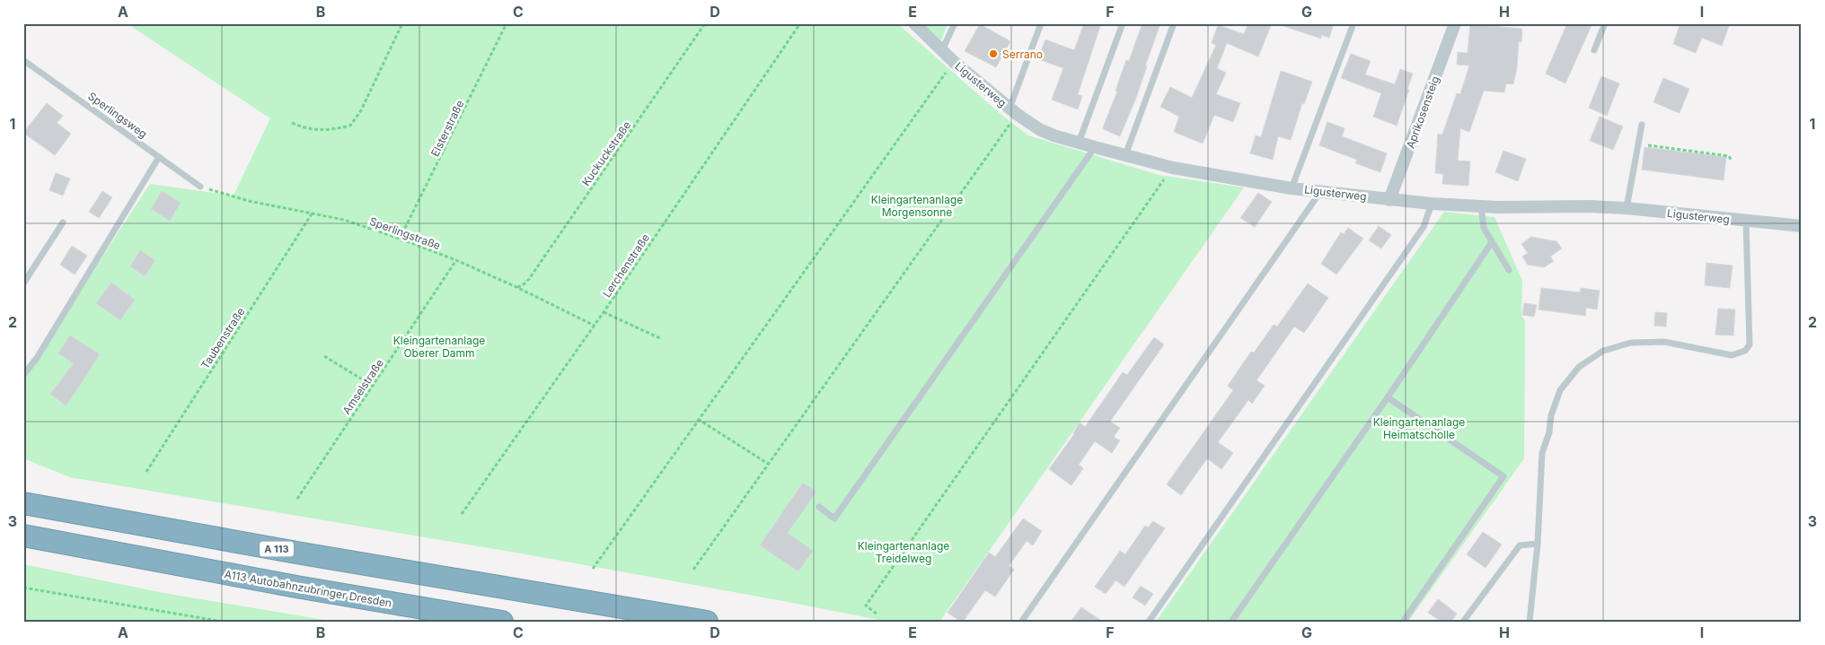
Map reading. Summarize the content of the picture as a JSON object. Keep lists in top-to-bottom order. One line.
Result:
{"streets":{"highway":["A 113","A113 Autobahnzubringer Dresden"],"street":["Ligusterweg","Aprikosensteig"],"lane":["Sperlingsweg"],"path":["Elsterstraße","Kuckuckstraße","Sperlingstraße","Lerchenstraße","Taubenstraße","Amselstraße"]},"crossings":[["Ligusterweg","Aprikosensteig"],["Sperlingsweg","Sperlingstraße"],["Elsterstraße","Sperlingstraße"],["Kuckuckstraße","Sperlingstraße"],["Sperlingstraße","Lerchenstraße"],["Sperlingstraße","Taubenstraße"],["Sperlingstraße","Amselstraße"]],"parks":["Kleingartenanlage Morgensonne","Kleingartenanlage Oberer Damm","Kleingartenanlage Heimatscholle","Kleingartenanlage Treidelweg"],"places":["Serrano"],"grid":{"columns":["A","B","C","D","E","F","G","H","I"],"rows":["1","2","3"]}}
